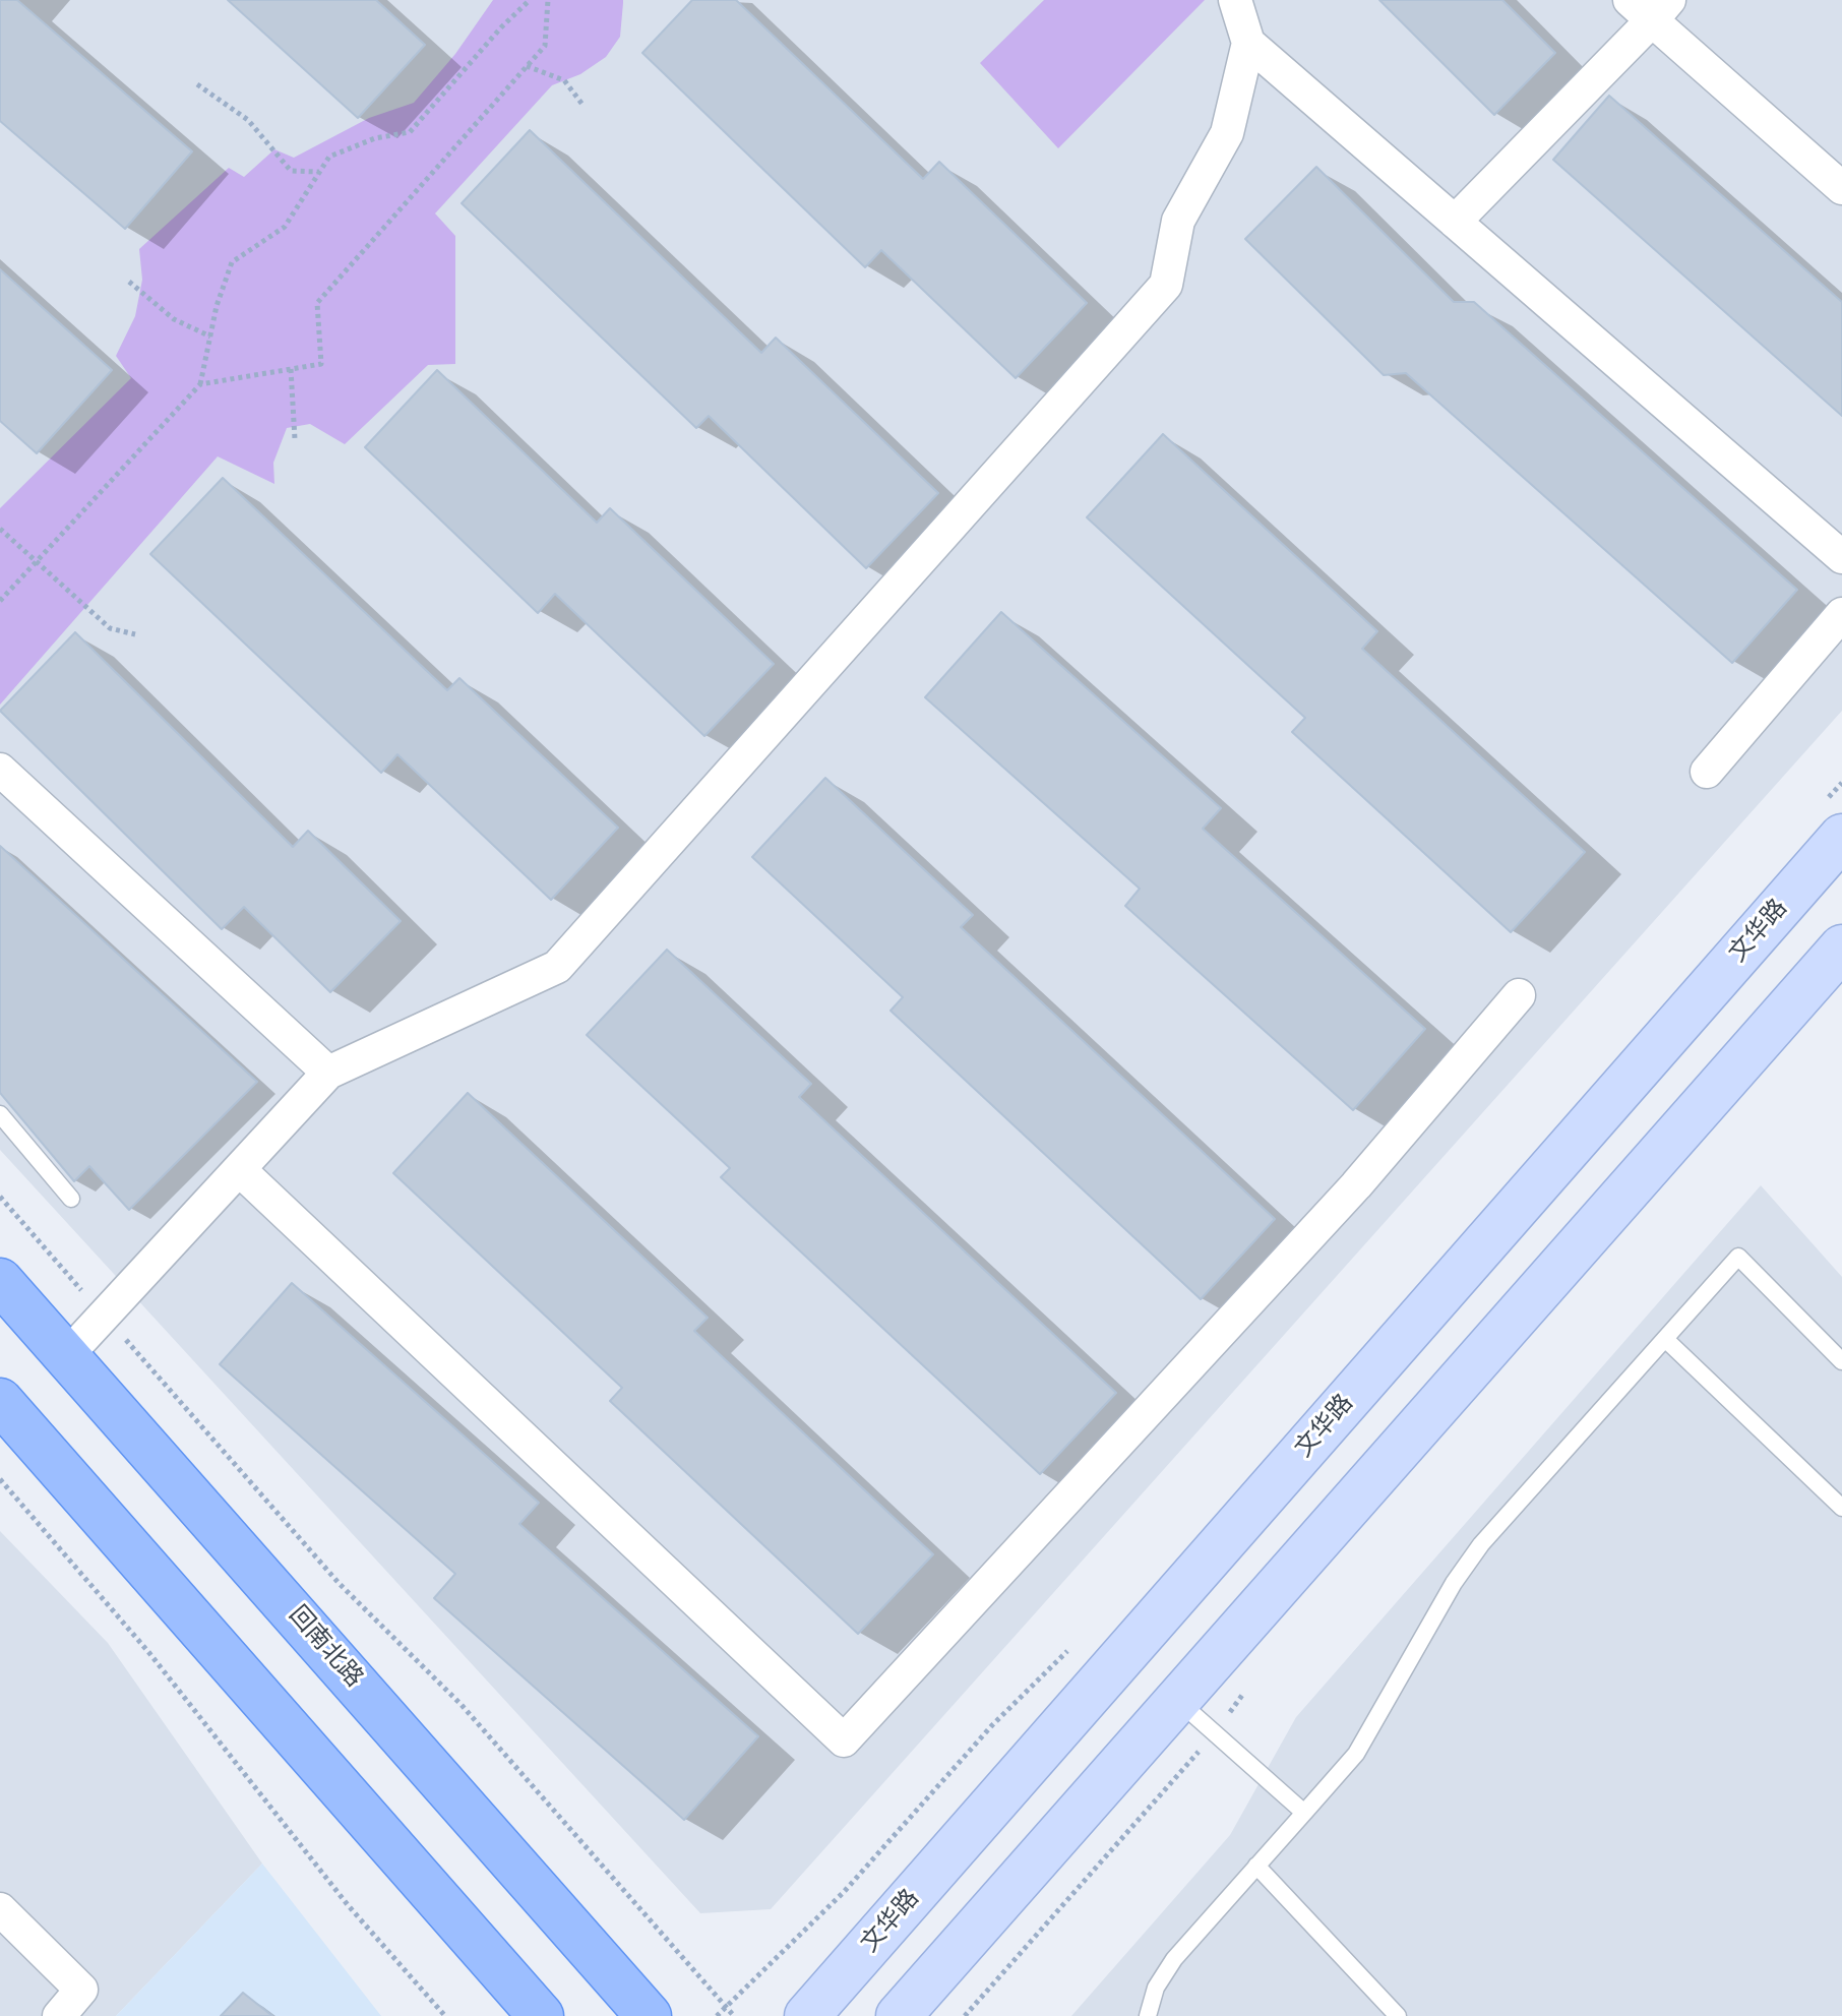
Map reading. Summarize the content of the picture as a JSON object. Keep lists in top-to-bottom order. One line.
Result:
{"streets":{"main road":["回南北路"],"street":["文华路"]}}
